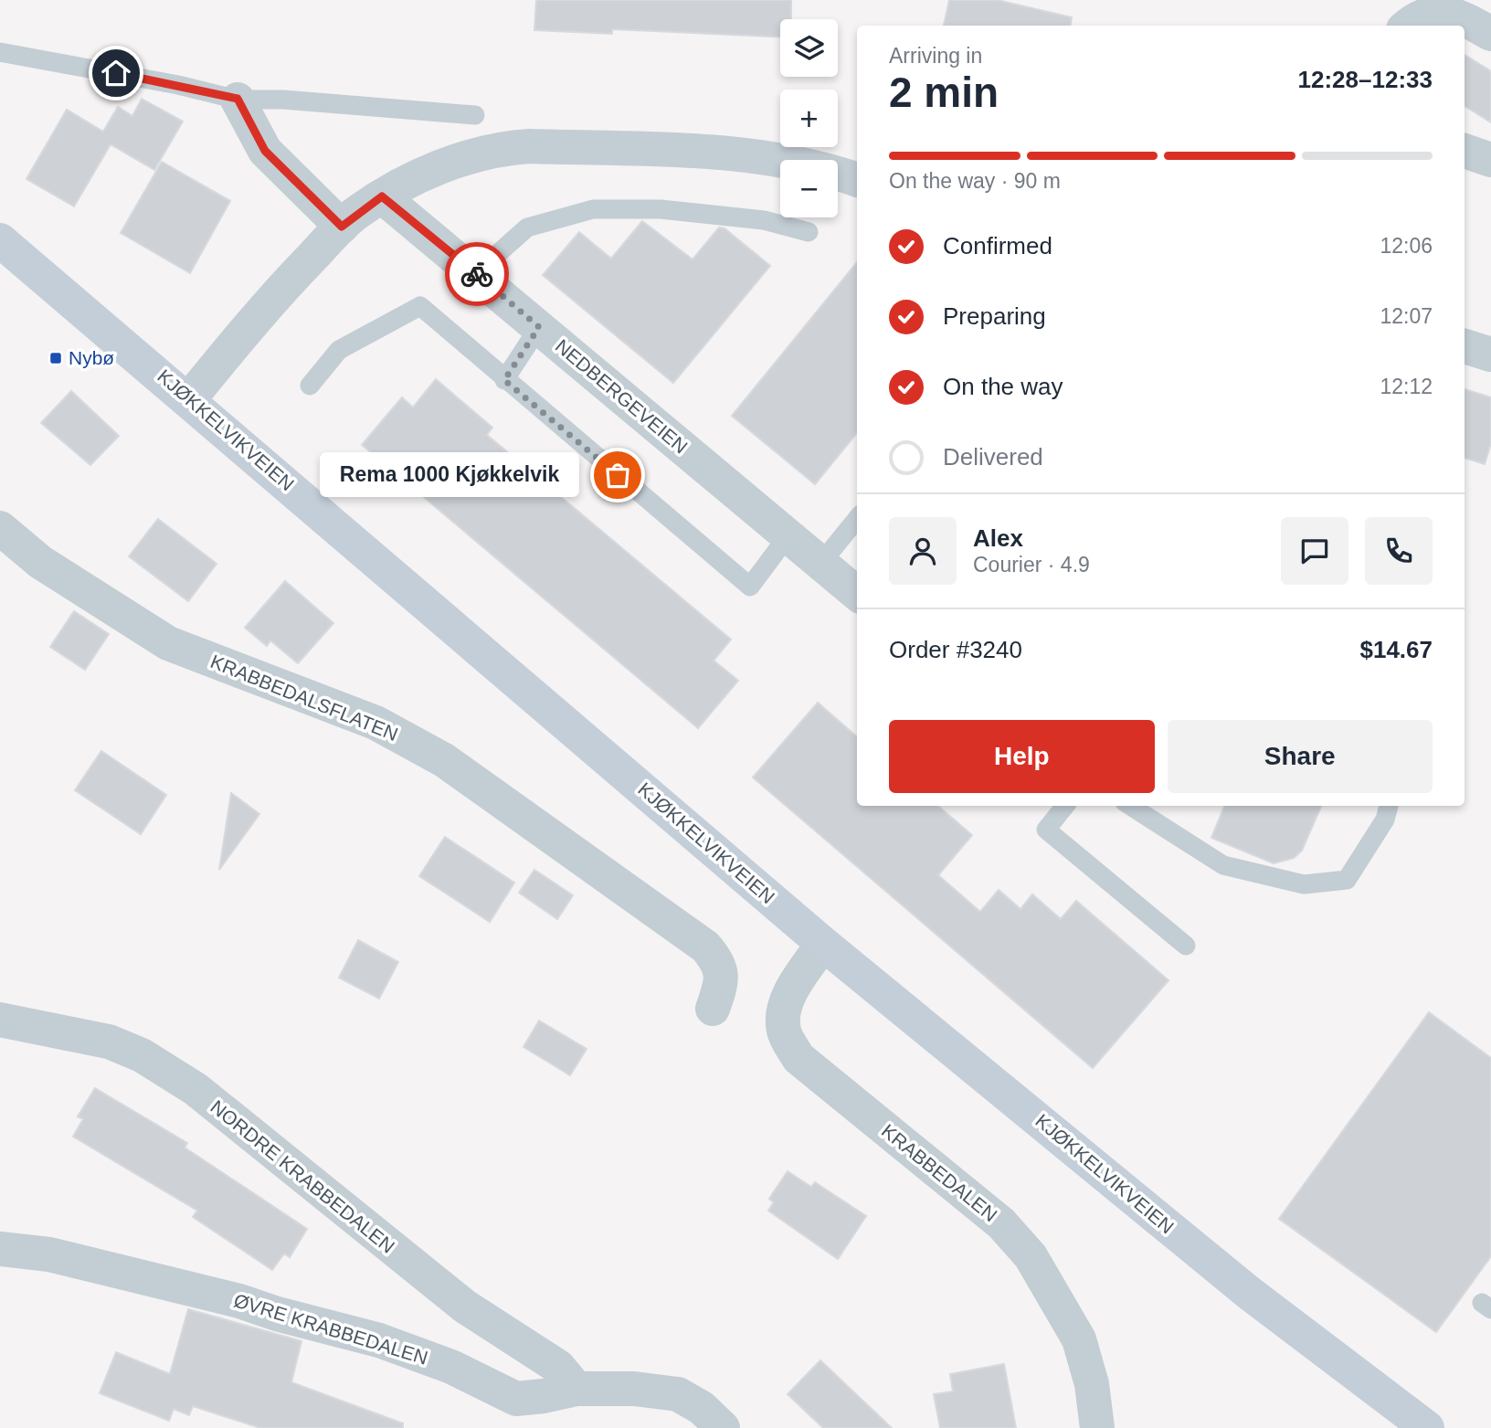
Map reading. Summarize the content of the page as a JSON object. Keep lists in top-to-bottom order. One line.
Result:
{"streets":{"main road":["KJØKKELVIKVEIEN"],"street":["NEDBERGEVEIEN","KRABBEDALSFLATEN","KRABBEDALEN","NORDRE KRABBEDALEN","ØVRE KRABBEDALEN"]},"crossings":[["KJØKKELVIKVEIEN","KRABBEDALEN"],["NORDRE KRABBEDALEN","ØVRE KRABBEDALEN"]],"places":{"transit":["Nybø"],"other":["Rema 1000 Kjøkkelvik"]},"page":{"map_buttons":["+","−"],"heading":["2 min","Arriving in","12:28–12:33"],"panel":["Alex","Courier · 4.9","Order #3240","$14.67"],"bar":"On the way · 90 m","list":[["Confirmed","12:06"],["Preparing","12:07"],["On the way","12:12"],"Delivered"],"bubble":"Rema 1000 Kjøkkelvik","buttons":["Help","Share"]}}
